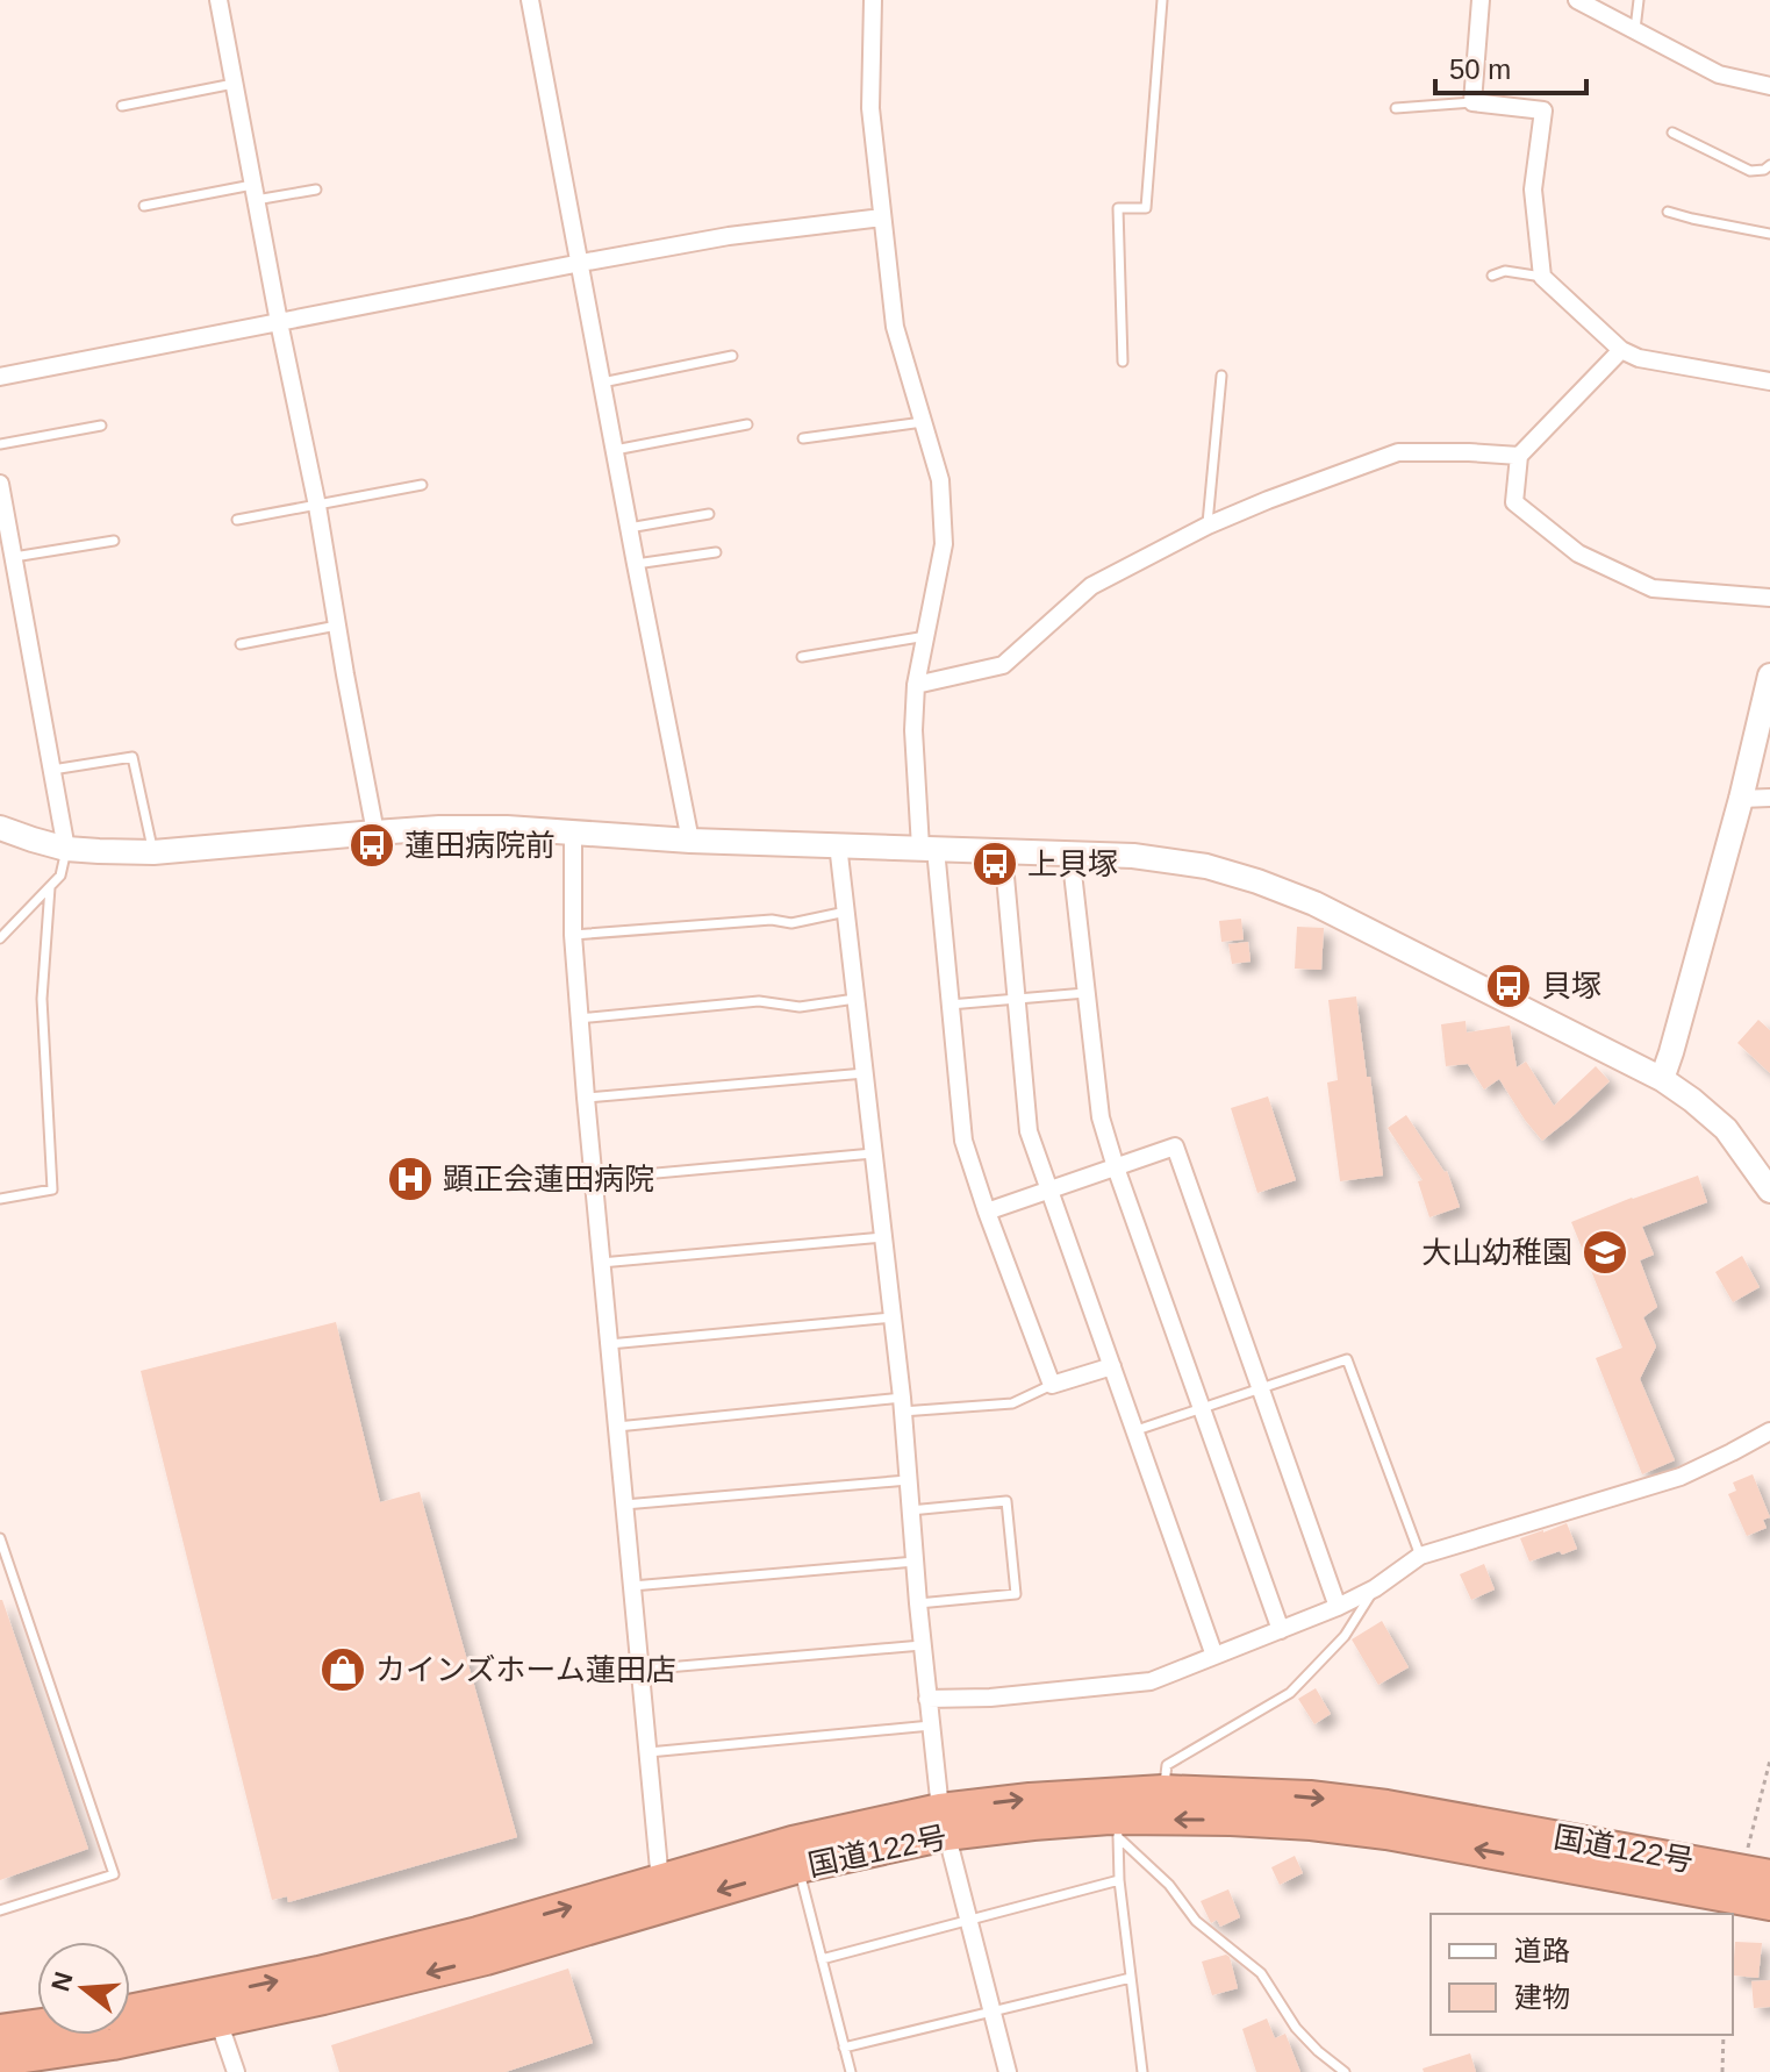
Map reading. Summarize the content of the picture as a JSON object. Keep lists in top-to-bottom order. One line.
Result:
{"streets":{"highway":["国道122号"]},"places":{"bus stop":["蓮田病院前","上貝塚","貝塚"],"hospital":["顕正会蓮田病院"],"school or university":["大山幼稚園"],"shop":["カインズホーム蓮田店"]},"legend":["道路","建物"],"scale_bar":"50 m","north":"left"}
